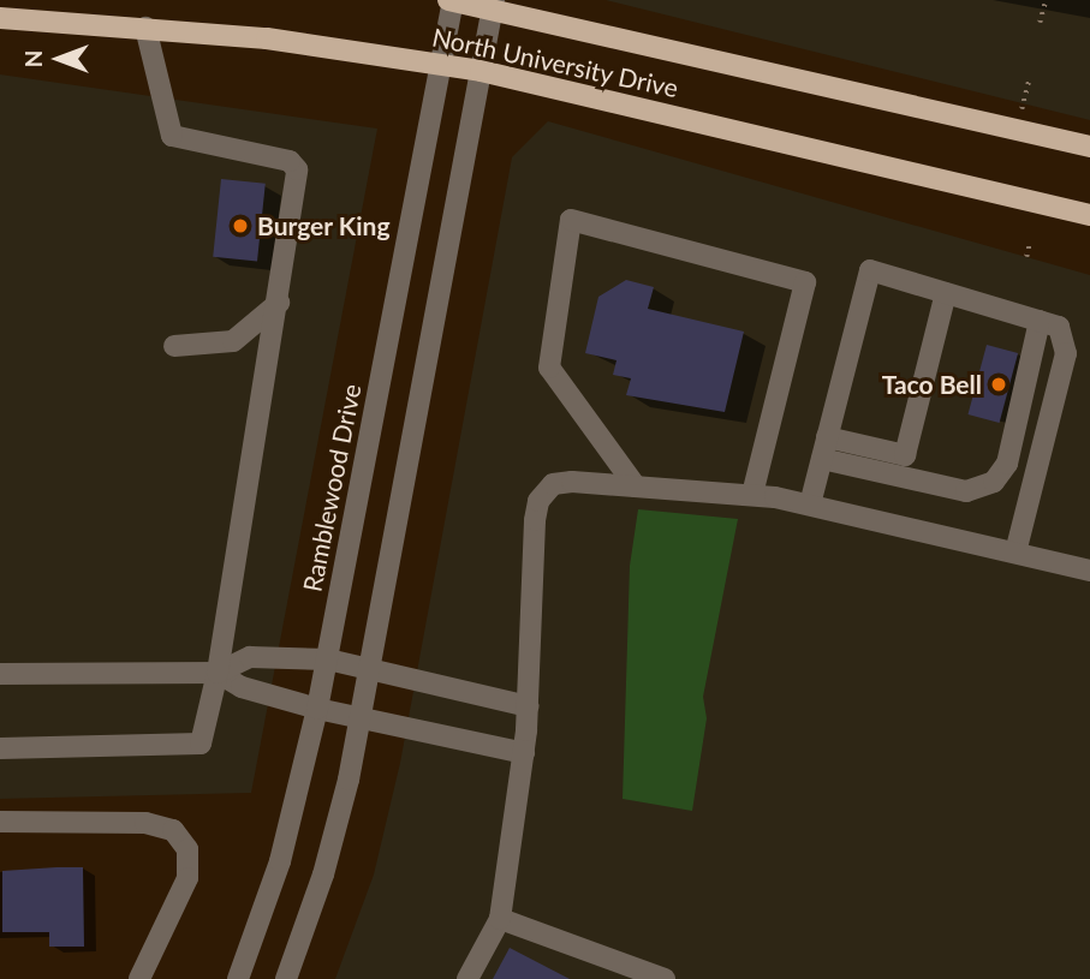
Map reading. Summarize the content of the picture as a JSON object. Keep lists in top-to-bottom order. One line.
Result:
{"streets":{"main road":["North University Drive"],"street":["Ramblewood Drive"]},"crossings":[["North University Drive","Ramblewood Drive"]],"places":["Burger King","Taco Bell"],"north":"left"}
